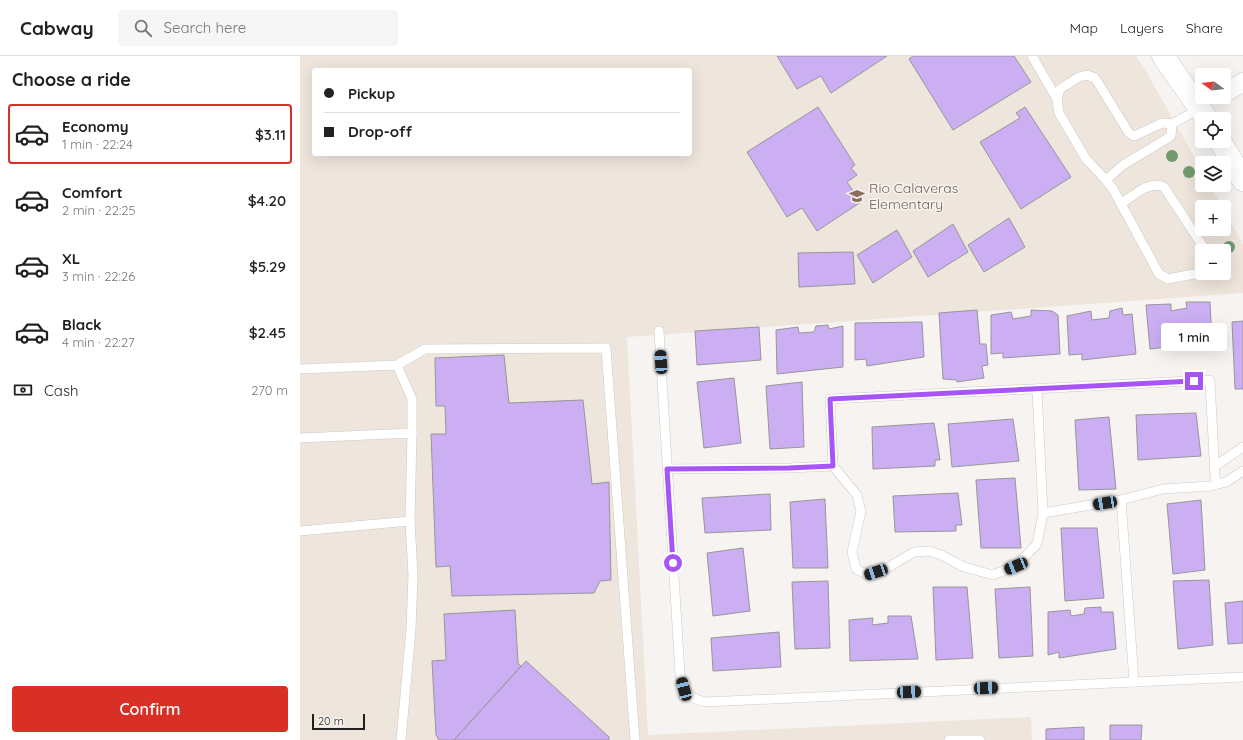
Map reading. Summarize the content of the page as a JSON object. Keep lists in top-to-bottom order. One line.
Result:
{"places":{"school or university":["Rio Calaveras Elementary"]},"scale_bar":"20 m","north":"left","page":{"header":"Cabway","search":"Search here","nav":["Map","Layers","Share"],"heading":"Choose a ride","map_buttons":["+","−"],"banner":["Pickup","Drop-off"],"list":[{"name":"Economy","note":"1 min · 22:24","value":"$3.11"},{"name":"Comfort","note":"2 min · 22:25","value":"$4.20"},{"name":"XL","note":"3 min · 22:26","value":"$5.29"},{"name":"Black","note":"4 min · 22:27","value":"$2.45"}],"bubble":"1 min","pay":["Cash","270 m"],"buttons":"Confirm","scale":"20 m"}}
